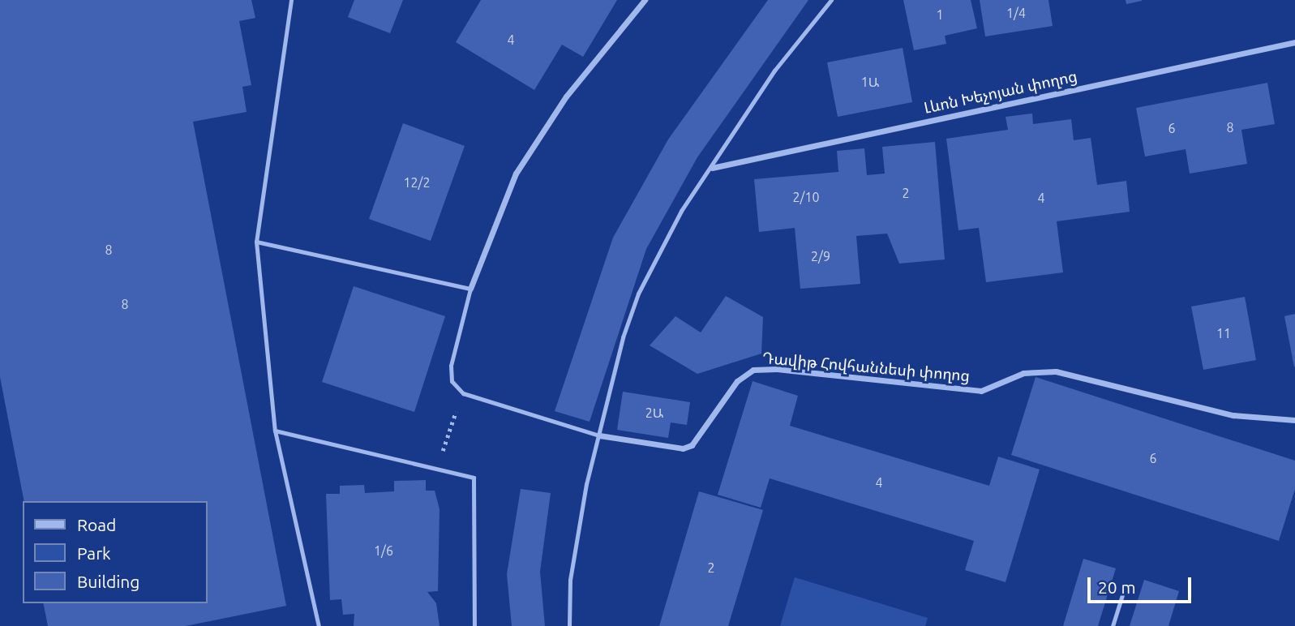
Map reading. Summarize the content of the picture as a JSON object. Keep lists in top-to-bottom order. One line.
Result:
{"streets":{"street":["Լևոն Խեչոյան փողոց","Դավիթ Հովհաննեսի փողոց"]},"house_numbers":["1/4","1","4","1Ա","8","6","12/2","2","2/10","4","8","2/9","8","11","2Ա","6","4","1/6","2"],"legend":["Road","Park","Building"],"scale_bar":"20 m"}
